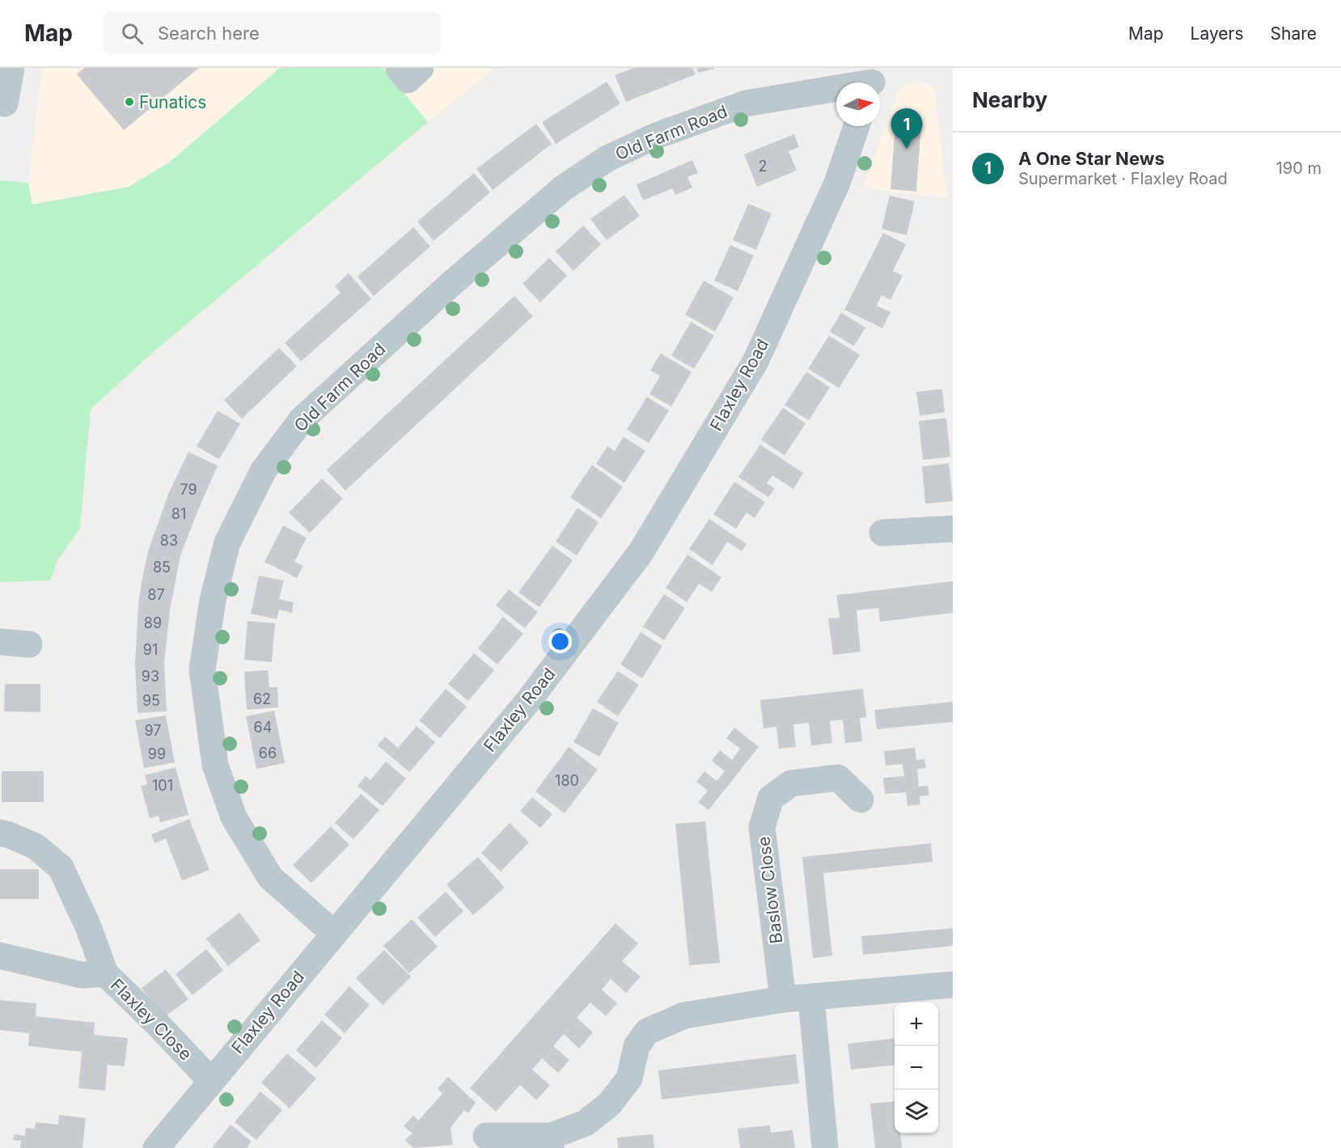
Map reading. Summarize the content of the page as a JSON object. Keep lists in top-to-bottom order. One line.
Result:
{"streets":{"street":["Old Farm Road","Flaxley Road","Baslow Close","Flaxley Close"]},"crossings":[["Old Farm Road","Flaxley Road"],["Flaxley Road","Flaxley Close"]],"places":["Funatics"],"house_numbers":["2","79","81","83","85","87","89","91","93","62","95","64","97","66","99","180","101"],"north":"right","page":{"header":"Map","search":"Search here","nav":["Map","Layers","Share"],"heading":"Nearby","pins":"1","list":[{"mark":"1","name":"A One Star News","note":"Supermarket · Flaxley Road","value":"190 m"}],"map_buttons":["+","−"]}}
